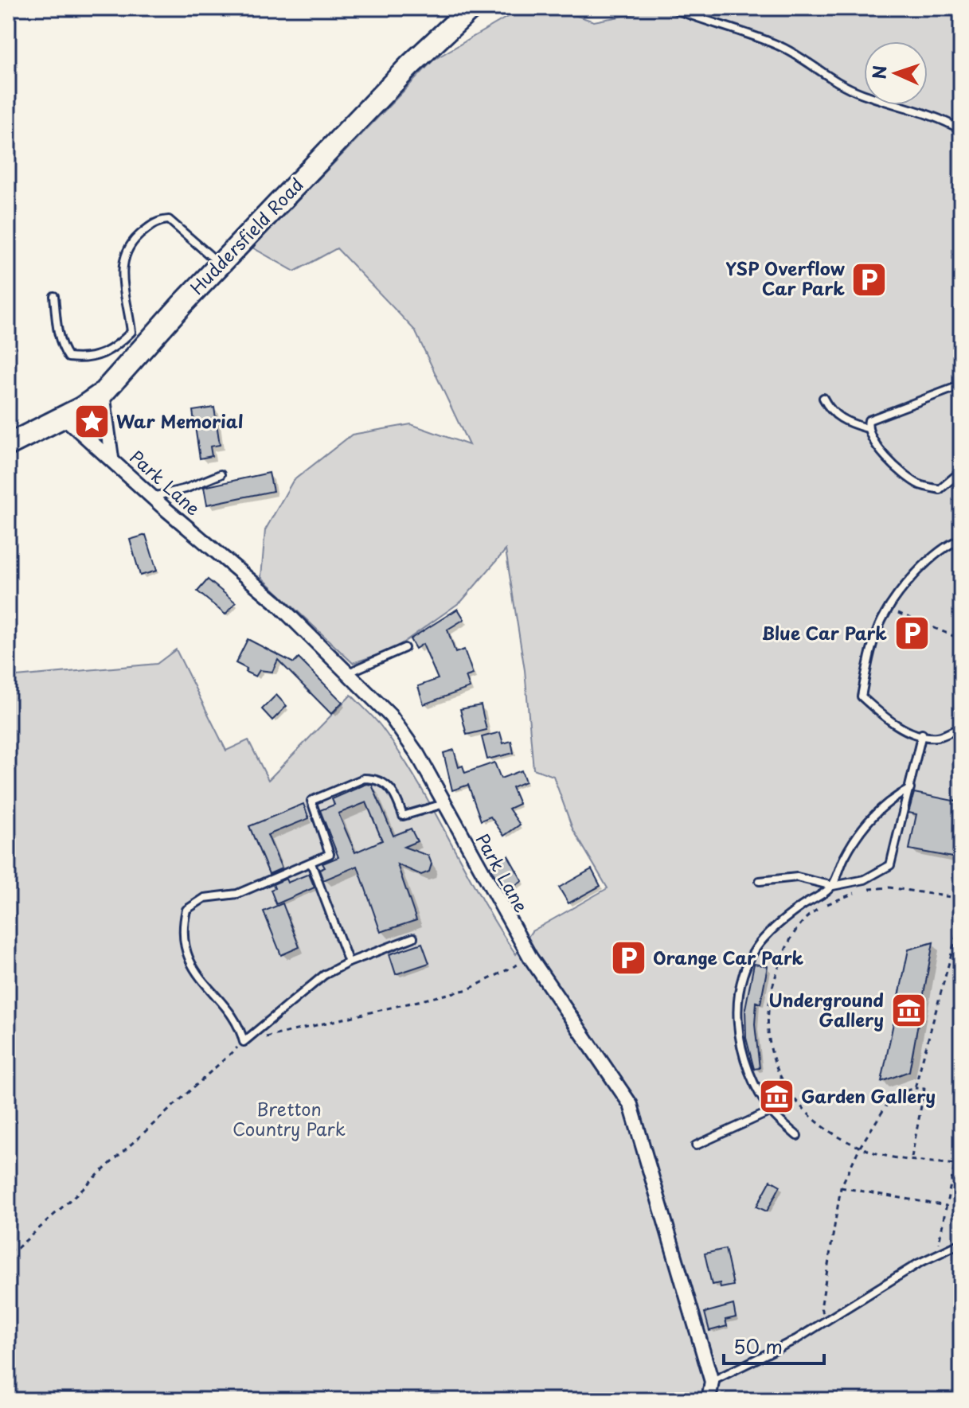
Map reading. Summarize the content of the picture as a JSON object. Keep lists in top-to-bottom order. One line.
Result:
{"streets":{"highway":["Huddersfield Road"],"street":["Park Lane"]},"crossings":[["Huddersfield Road","Park Lane"]],"parks":["Bretton Country Park"],"places":{"parking":["YSP Overflow Car Park","Blue Car Park","Orange Car Park"],"place":["War Memorial"],"museum":["Underground Gallery","Garden Gallery"]},"scale_bar":"50 m","north":"left"}
